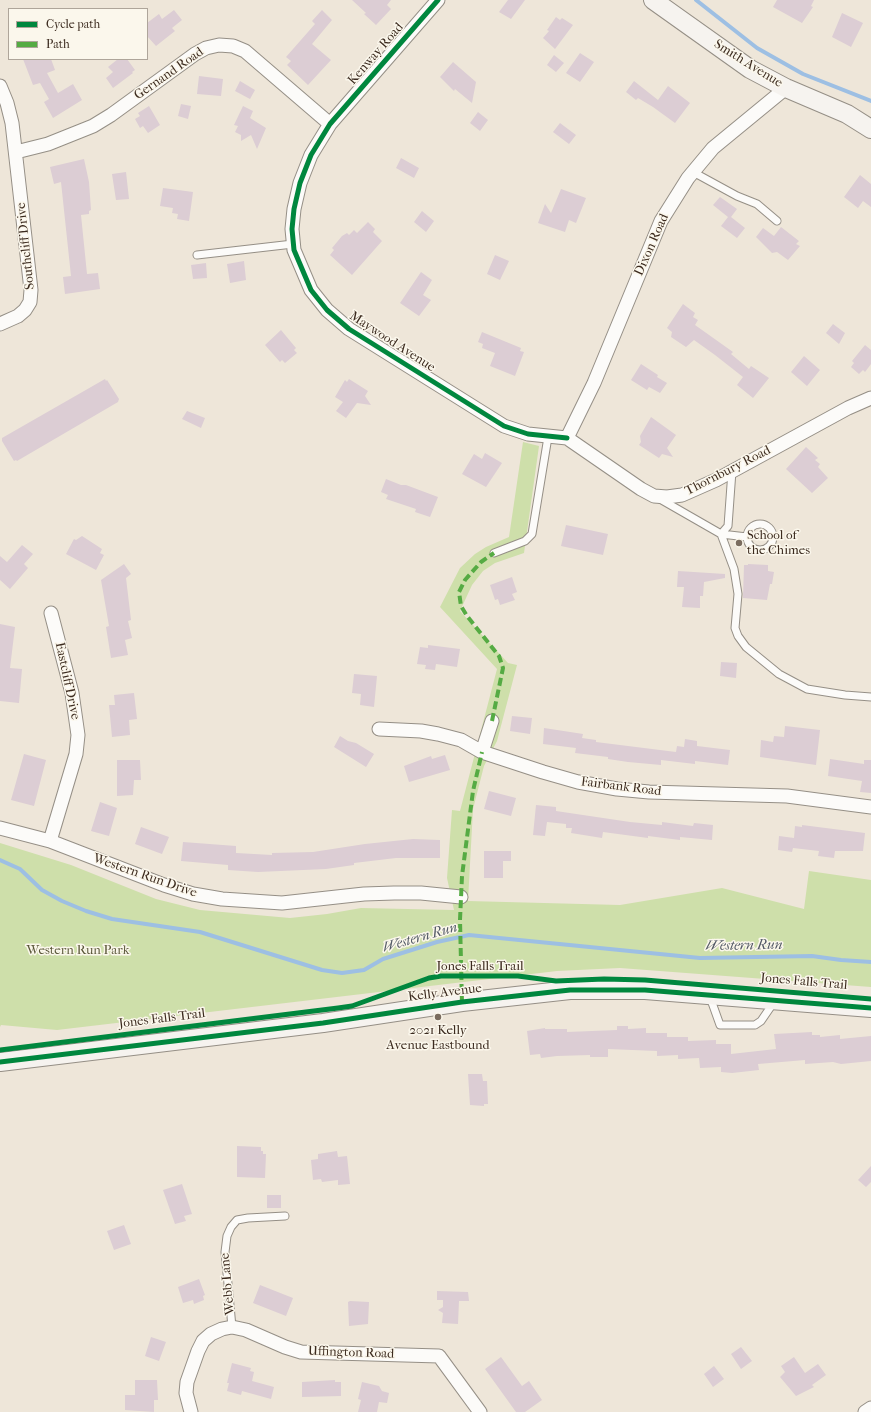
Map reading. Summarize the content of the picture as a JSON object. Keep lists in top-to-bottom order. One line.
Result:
{"streets":{"main road":["Smith Avenue","Kelly Avenue"],"street":["Kenway Road","Gernand Road","Dixon Road","Southcliff Drive","Maywood Avenue","Thornbury Road","Eastcliff Drive","Fairbank Road","Western Run Drive","Uffington Road"],"lane":["Webb Lane"],"cycle path":["Jones Falls Trail"]},"crossings":[["Kenway Road","Gernand Road"],["Kenway Road","Maywood Avenue"],["Smith Avenue","Dixon Road"],["Gernand Road","Southcliff Drive"],["Gernand Road","Maywood Avenue"],["Dixon Road","Maywood Avenue"],["Eastcliff Drive","Western Run Drive"],["Webb Lane","Uffington Road"]],"water":["Western Run"],"parks":["Western Run Park"],"places":["School of the Chimes","2021 Kelly Avenue Eastbound"],"legend":["Cycle path","Path"]}
